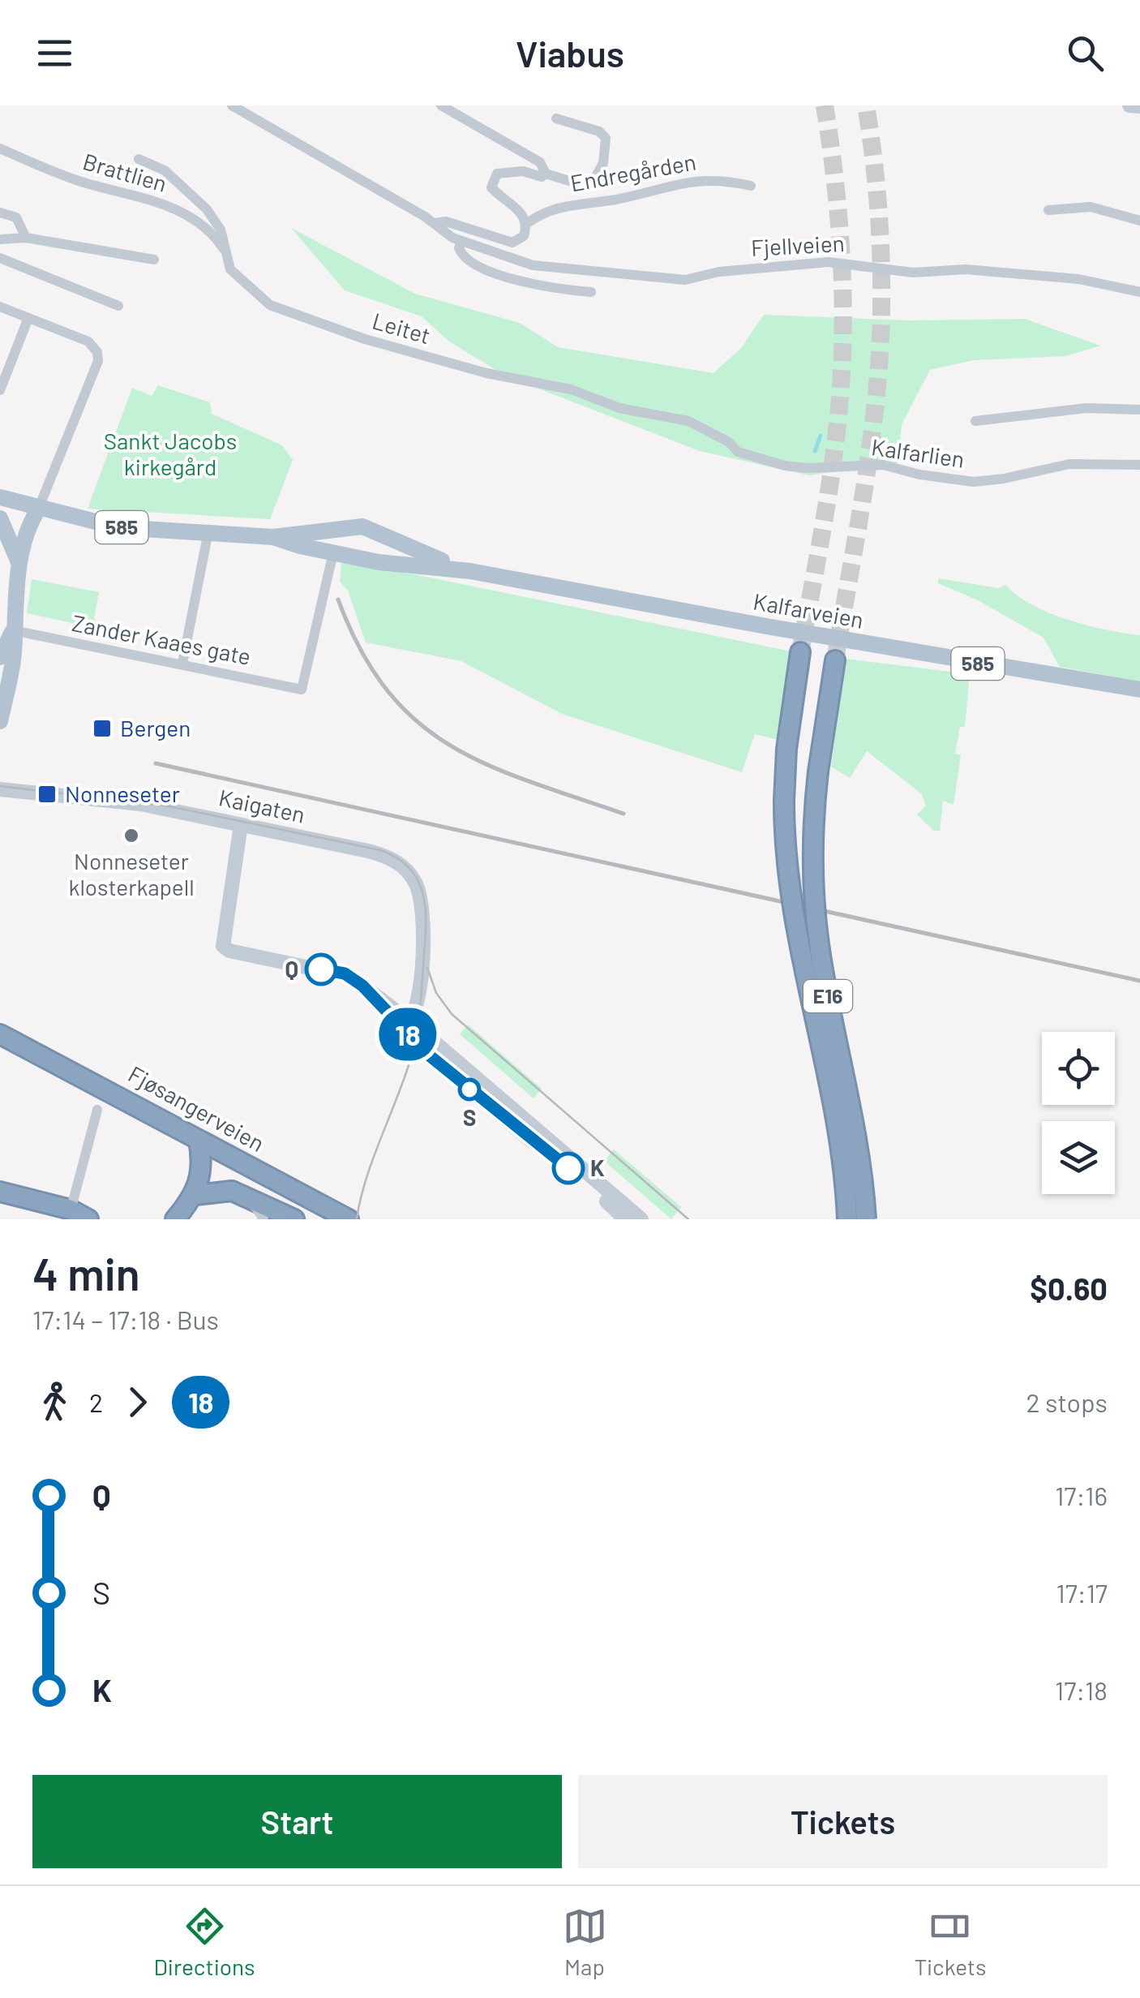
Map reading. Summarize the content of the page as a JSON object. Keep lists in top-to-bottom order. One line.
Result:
{"streets":{"highway":["E16","Fjøsangerveien"],"main road":["585","Kalfarveien","Kaigaten"],"street":["Brattlien","Endregården","Fjellveien","Leitet","Kalfarlien","Zander Kaaes gate"]},"crossings":[["Brattlien","Leitet"],["Endregården","Fjellveien"],["Leitet","Kalfarlien"],["585","Kalfarveien"],["Kalfarveien","Zander Kaaes gate"]],"parks":["Sankt Jacobs kirkegård"],"places":{"transit":["Bergen","Nonneseter"],"other":["Nonneseter klosterkapell","Q","S","K"]},"lines":["bus line 18"],"page":{"header":"Viabus","on_map":"18","heading":["4 min","17:14 – 17:18 · Bus","$0.60"],"legs":["2","18","2 stops"],"list":[{"name":"Q","value":"17:16"},{"name":"S","value":"17:17"},{"name":"K","value":"17:18"}],"buttons":["Start","Tickets"],"tabs":["Directions","Map","Tickets"]}}
